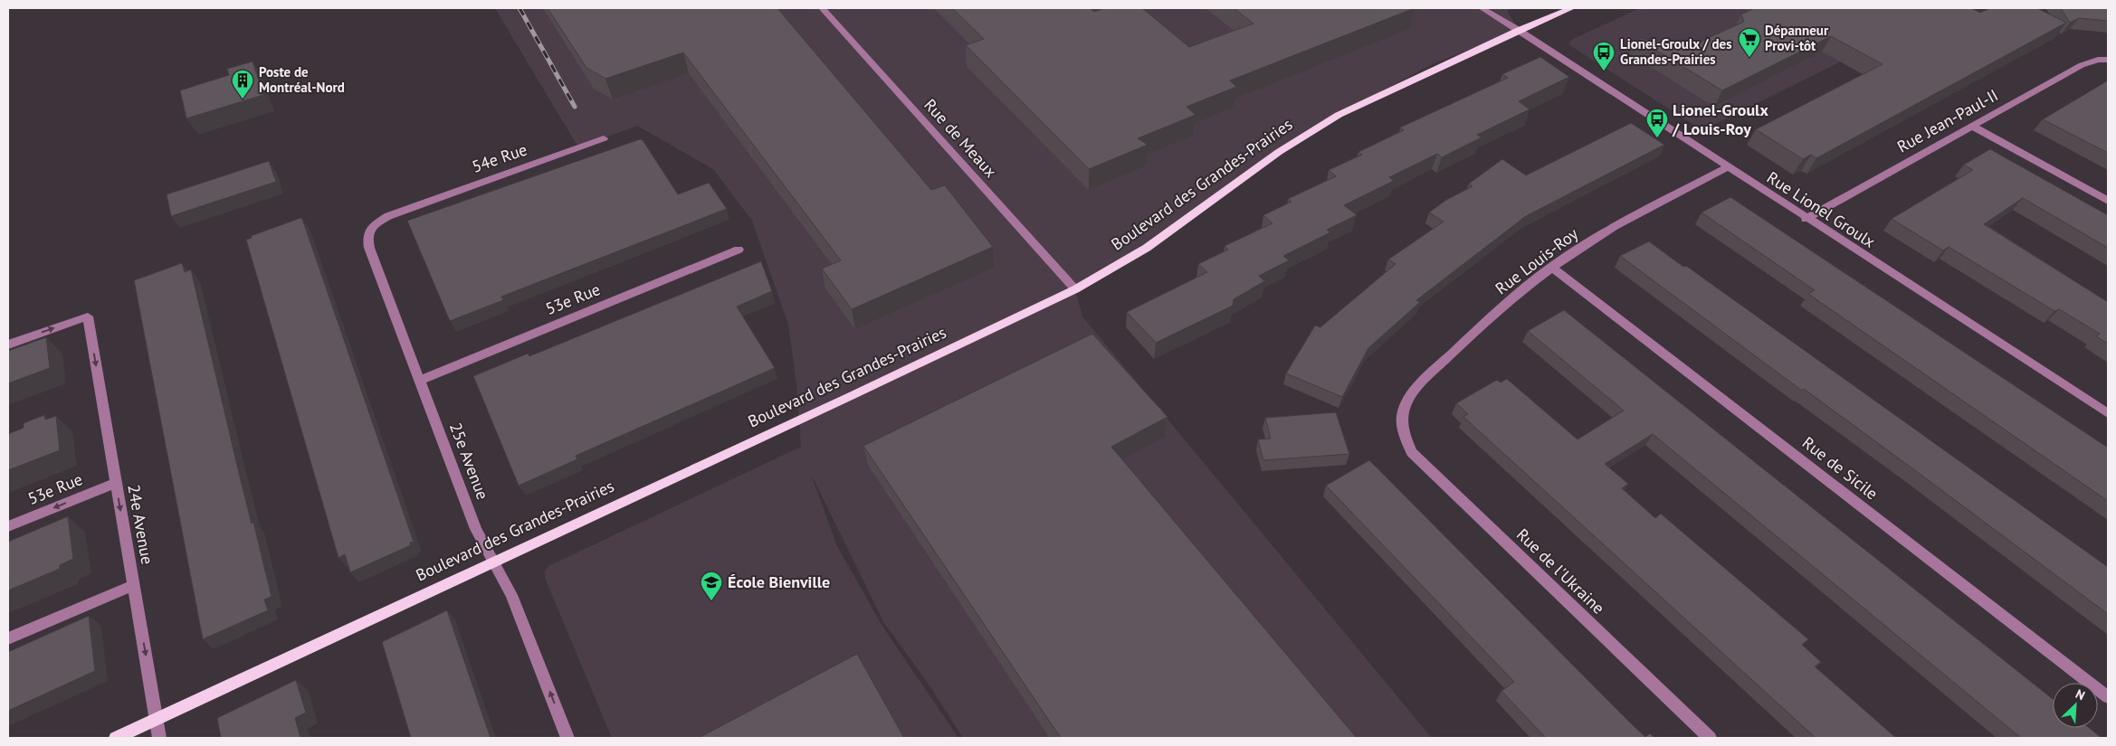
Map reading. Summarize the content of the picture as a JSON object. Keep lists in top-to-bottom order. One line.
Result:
{"streets":{"main road":["Boulevard des Grandes-Prairies"],"street":["Rue Jean-Paul-II","Rue de Meaux","54e Rue","Rue Lionel Groulx","Rue Louis-Roy","53e Rue","25e Avenue","Rue de Sicile","24e Avenue","Rue de l'Ukraine"]},"crossings":[["Rue Jean-Paul-II","Rue Lionel Groulx"],["Rue de Meaux","Boulevard des Grandes-Prairies"],["54e Rue","25e Avenue"],["Boulevard des Grandes-Prairies","Rue Lionel Groulx"],["Boulevard des Grandes-Prairies","25e Avenue"],["Boulevard des Grandes-Prairies","24e Avenue"],["Rue Lionel Groulx","Rue Louis-Roy"],["Rue Louis-Roy","Rue de Sicile"],["Rue Louis-Roy","Rue de l'Ukraine"],["53e Rue","25e Avenue"],["53e Rue","24e Avenue"]],"one_way":["24e Avenue"],"places":{"supermarket":["Dépanneur Provi-tôt"],"bus stop":["Lionel-Groulx / des Grandes-Prairies","Lionel-Groulx / Louis-Roy"],"building":["Poste de Montréal-Nord"],"school or university":["École Bienville"]},"north":"top right"}
